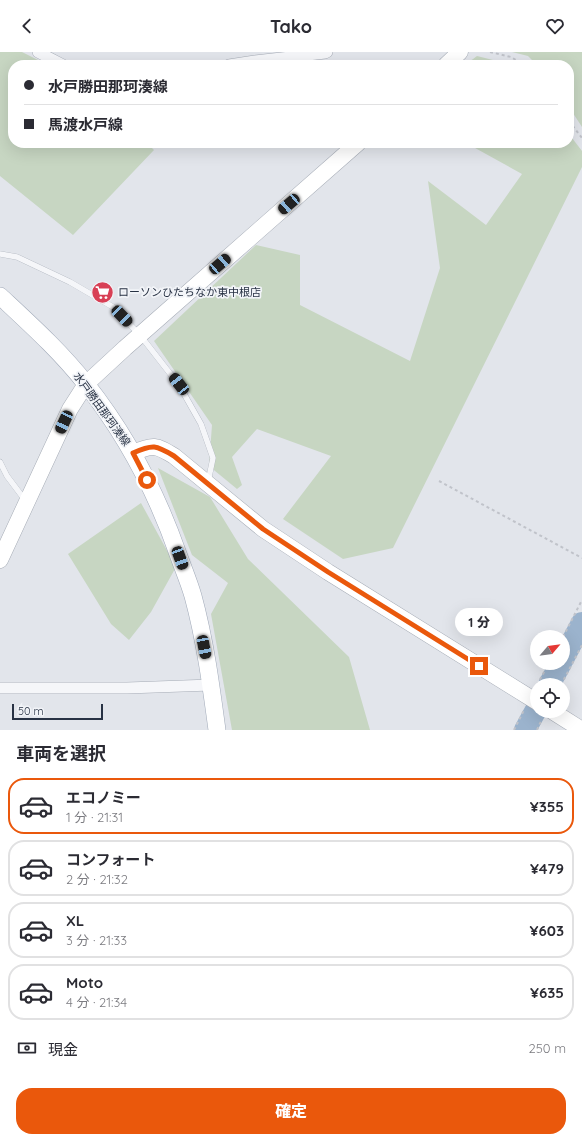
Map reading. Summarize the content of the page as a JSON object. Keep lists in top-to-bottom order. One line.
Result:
{"streets":{"main road":["水戸勝田那珂湊線"]},"places":{"supermarket":["ローソンひたちなか東中根店"]},"scale_bar":"50 m","north":"top right","page":{"header":"Tako","banner":["水戸勝田那珂湊線","馬渡水戸線"],"bubble":"1 分","scale":"50 m","heading":"車両を選択","list":[{"name":"エコノミー","note":"1 分 · 21:31","value":"¥355"},{"name":"コンフォート","note":"2 分 · 21:32","value":"¥479"},{"name":"XL","note":"3 分 · 21:33","value":"¥603"},{"name":"Moto","note":"4 分 · 21:34","value":"¥635"}],"pay":["現金","250 m"],"buttons":"確定"}}
